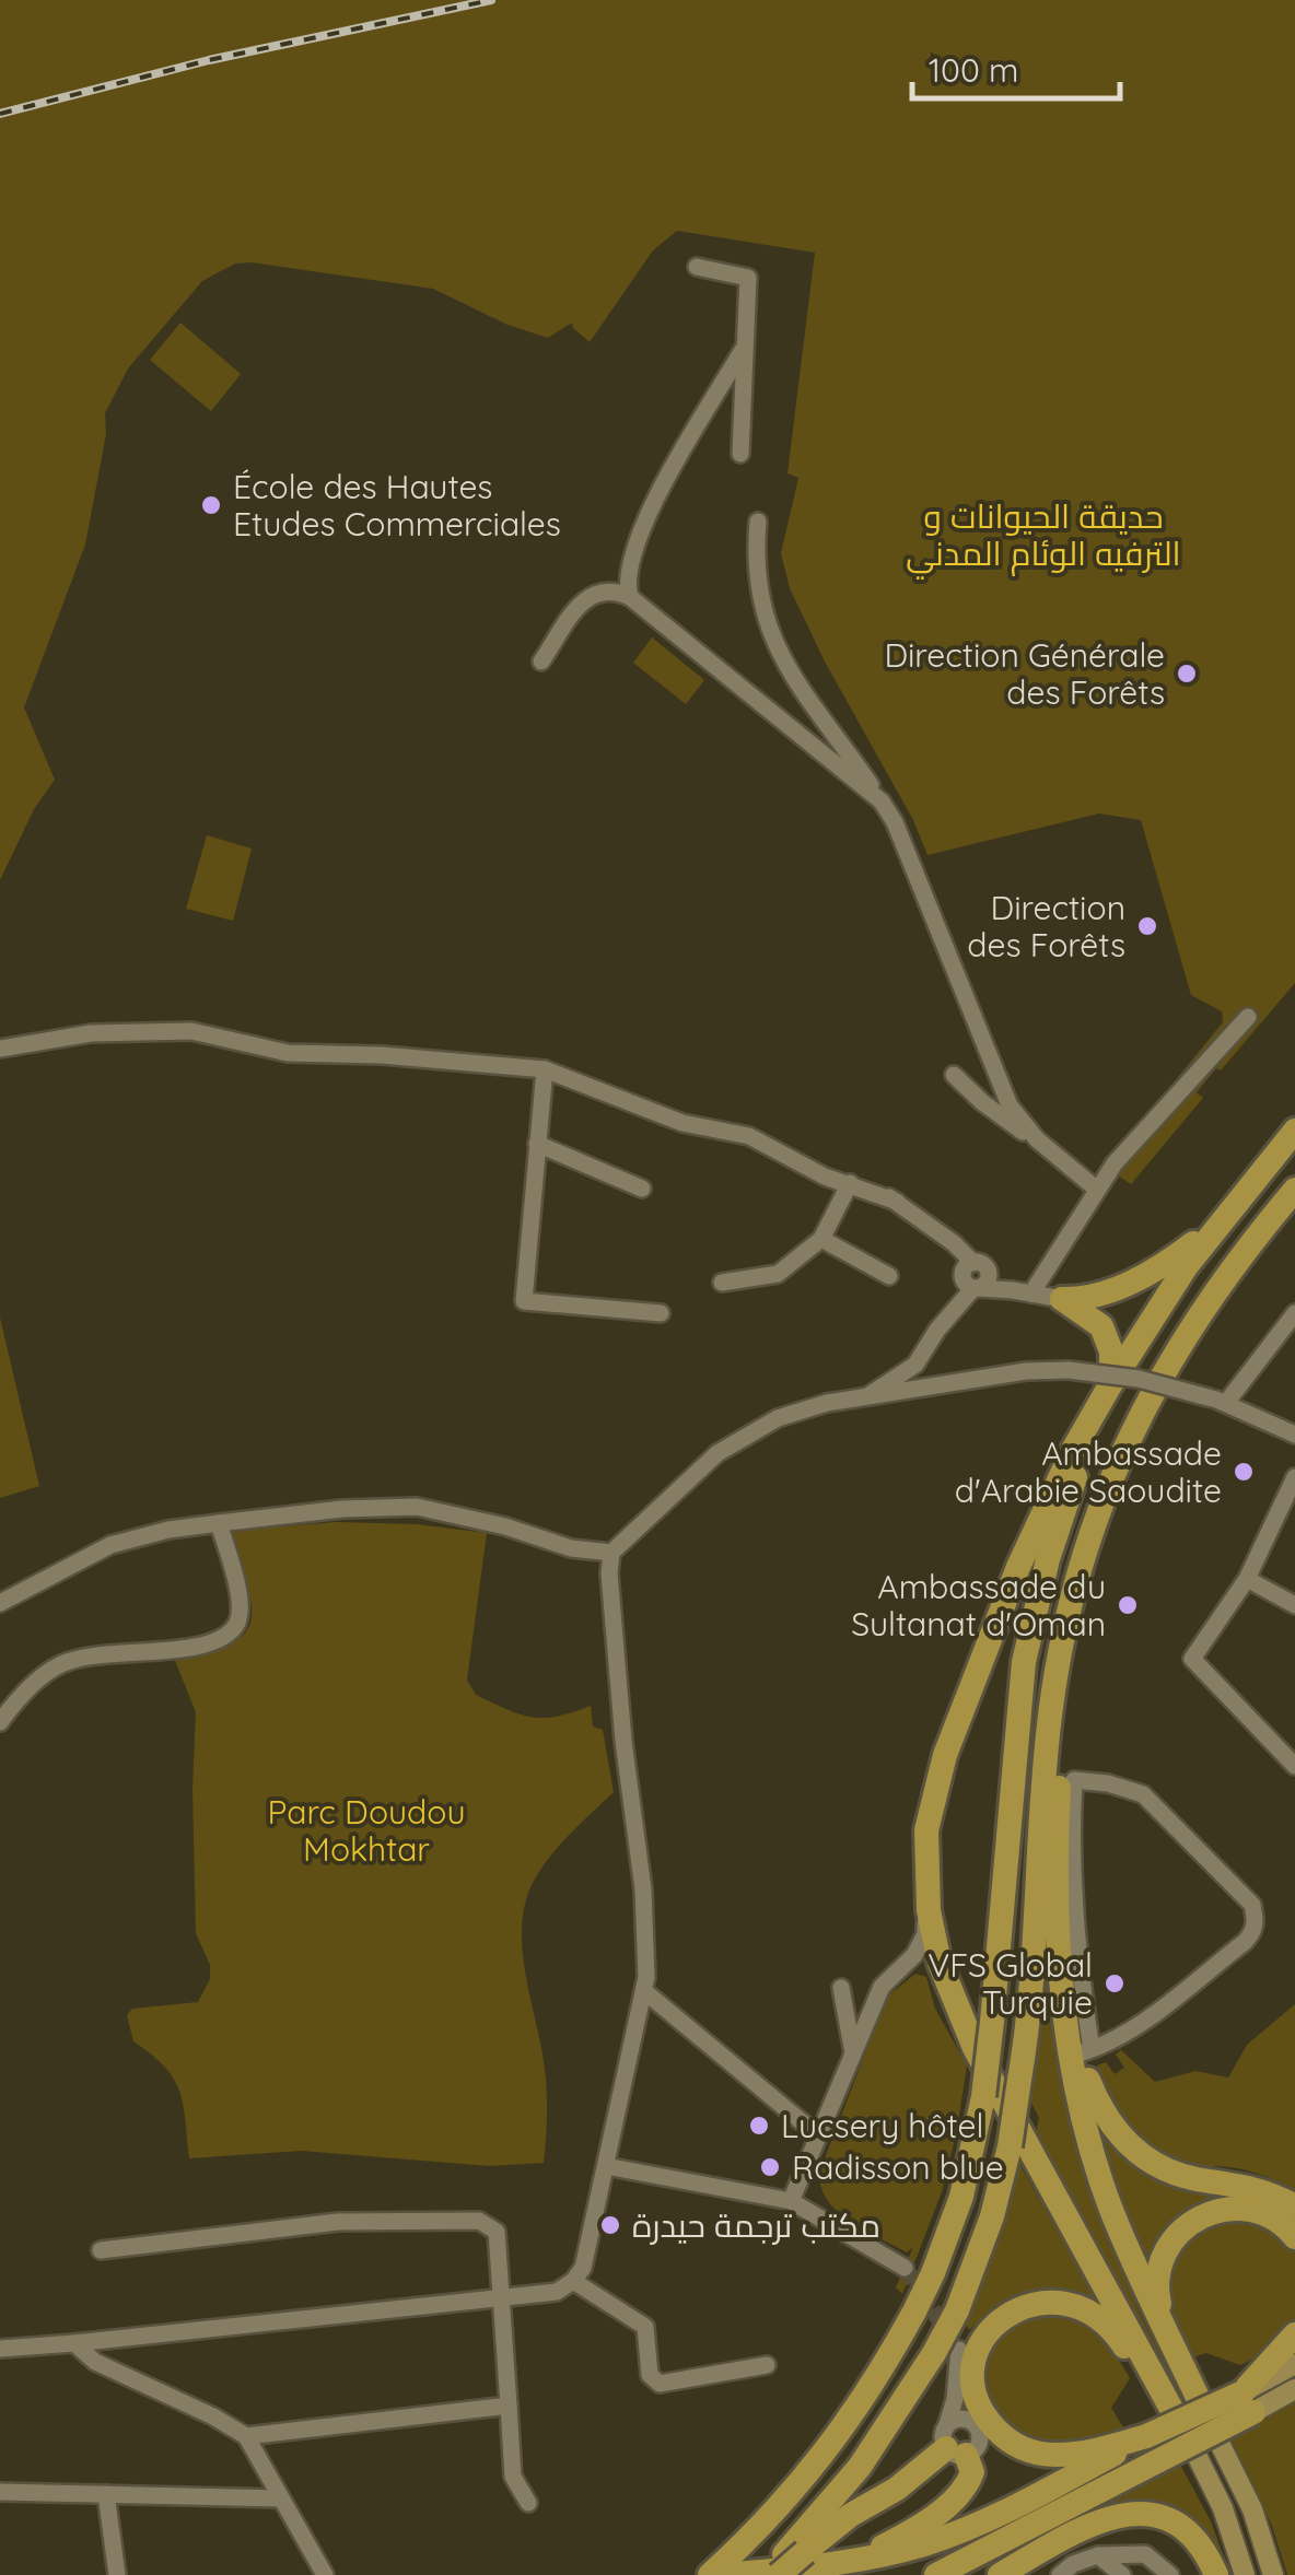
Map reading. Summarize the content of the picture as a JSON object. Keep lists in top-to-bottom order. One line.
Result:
{"parks":["حديقة الحيوانات و الترفيه الوئام المدني","Parc Doudou Mokhtar"],"places":["École des Hautes Etudes Commerciales","Direction Générale des Forêts","Direction des Forêts","Ambassade d'Arabie Saoudite","Ambassade du Sultanat d'Oman","VFS Global Turquie","Lucsery hôtel","Radisson blue","مكتب ترجمة حيدرة"],"scale_bar":"100 m"}
